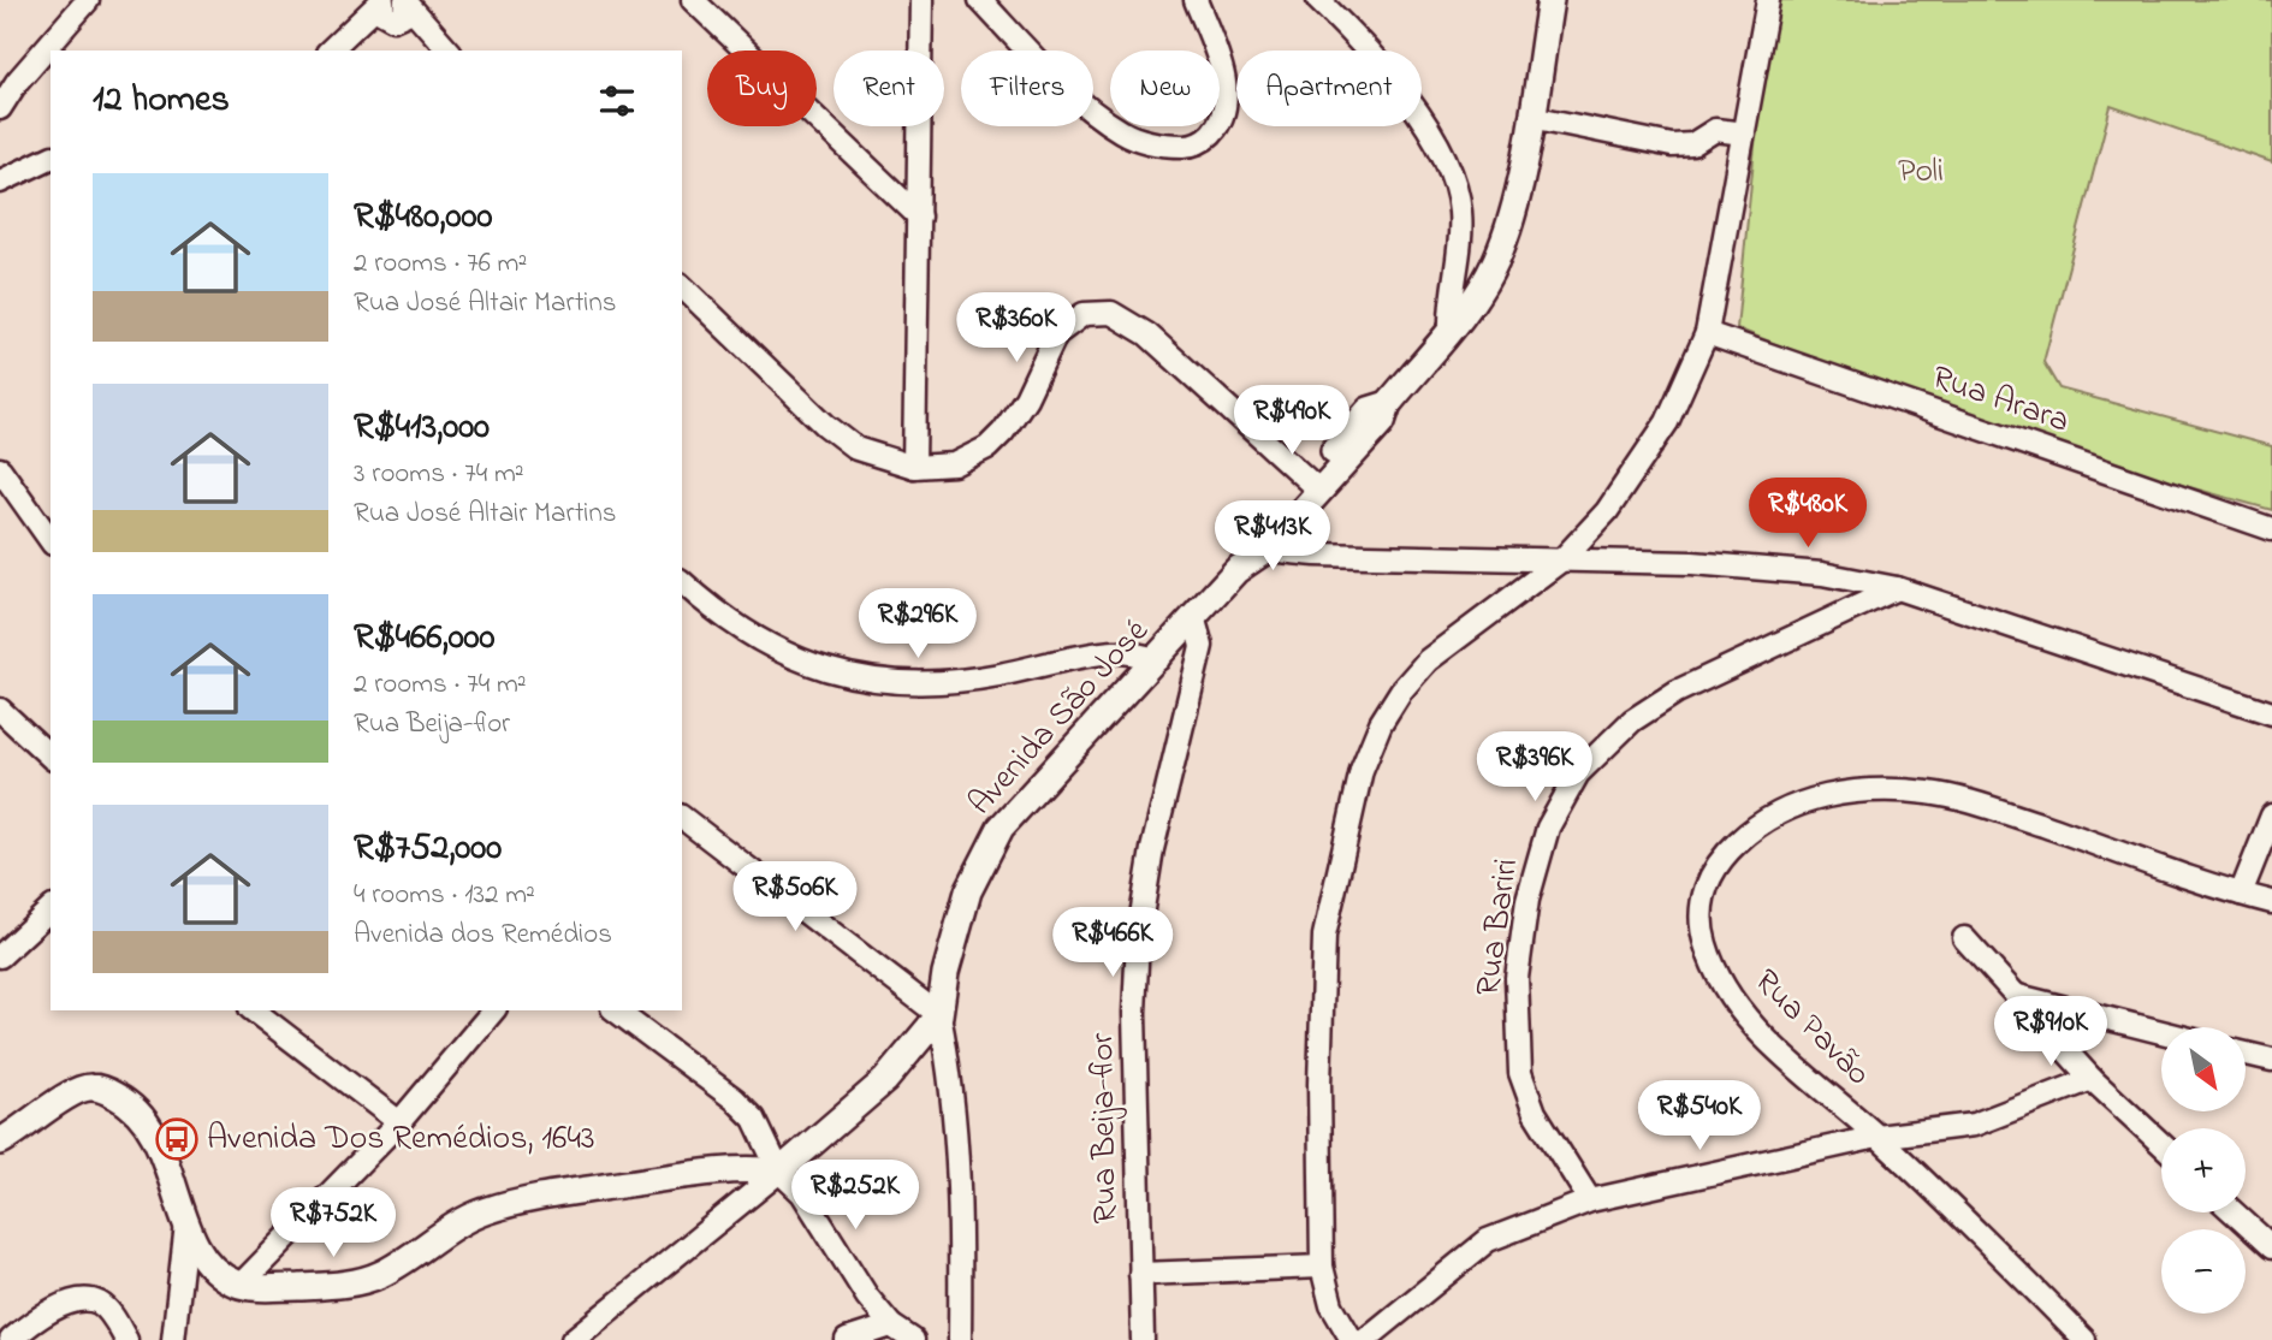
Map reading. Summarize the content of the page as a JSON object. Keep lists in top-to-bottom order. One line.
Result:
{"streets":{"main road":["Avenida São José"],"street":["Rua Arara","Rua Bariri","Rua Pavão","Rua Beija-flor"]},"crossings":[["Avenida São José","Rua Beija-flor"]],"parks":["Poli"],"places":{"bus stop":["Avenida Dos Remédios, 1643"]},"north":"bottom right","page":{"chip":["Buy","Rent","Filters","New","Apartment"],"heading":"12 homes","list":[{"name":"R$480,000","note":"2 rooms · 76 m² · Rua José Altair Martins"},{"name":"R$413,000","note":"3 rooms · 74 m² · Rua José Altair Martins"},{"name":"R$466,000","note":"2 rooms · 74 m² · Rua Beija-flor"},{"name":"R$752,000","note":"4 rooms · 132 m² · Avenida dos Remédios"}],"price":["R$360K","R$490K","R$480K","R$413K","R$296K","R$396K","R$506K","R$466K","R$910K","R$540K","R$252K","R$752K"],"map_buttons":["+","−"]}}
